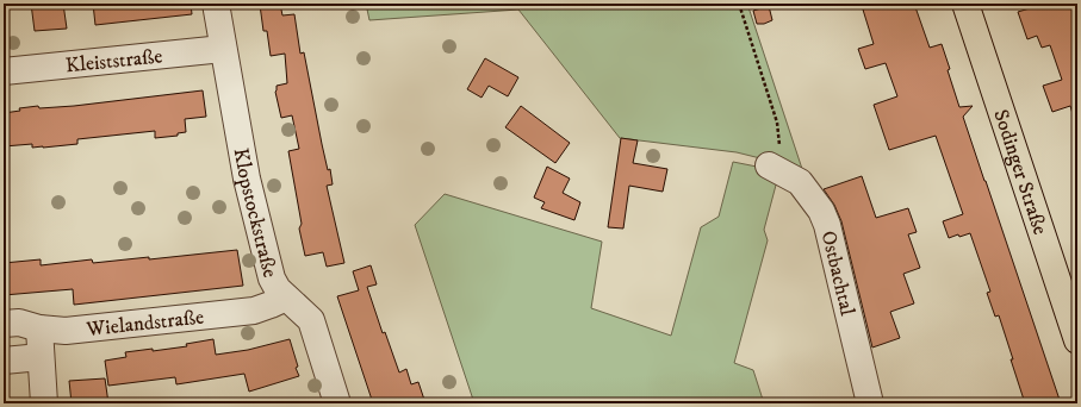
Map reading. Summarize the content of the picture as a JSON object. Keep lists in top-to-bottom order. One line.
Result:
{"streets":{"main road":["Sodinger Straße"],"street":["Kleiststraße","Klopstockstraße","Ostbachtal","Wielandstraße"]},"crossings":[["Kleiststraße","Klopstockstraße"],["Klopstockstraße","Wielandstraße"]]}
